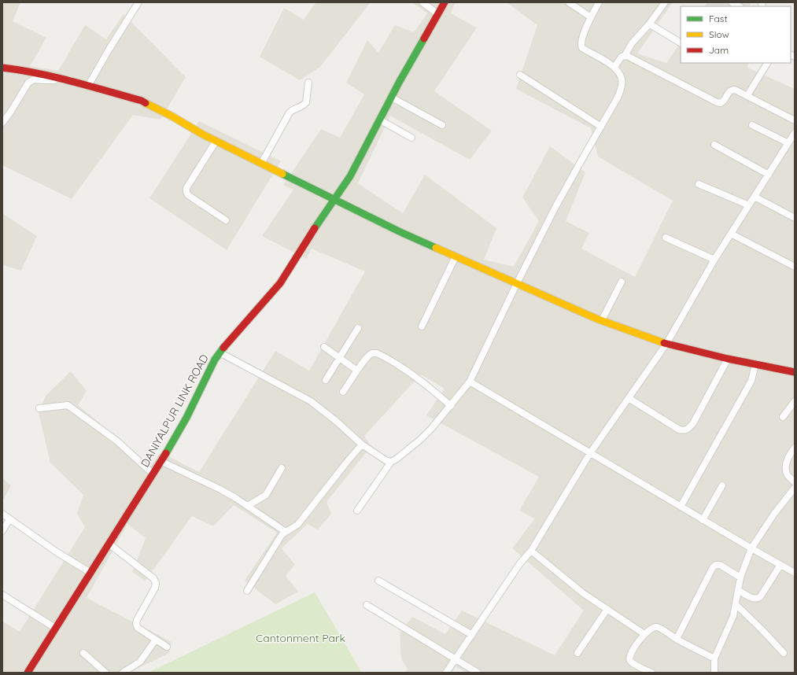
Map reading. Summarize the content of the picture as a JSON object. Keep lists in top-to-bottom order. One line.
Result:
{"streets":{"street":["DANIYALPUR LINK ROAD"]},"parks":["Cantonment Park"],"legend":["Fast","Slow","Jam"]}
